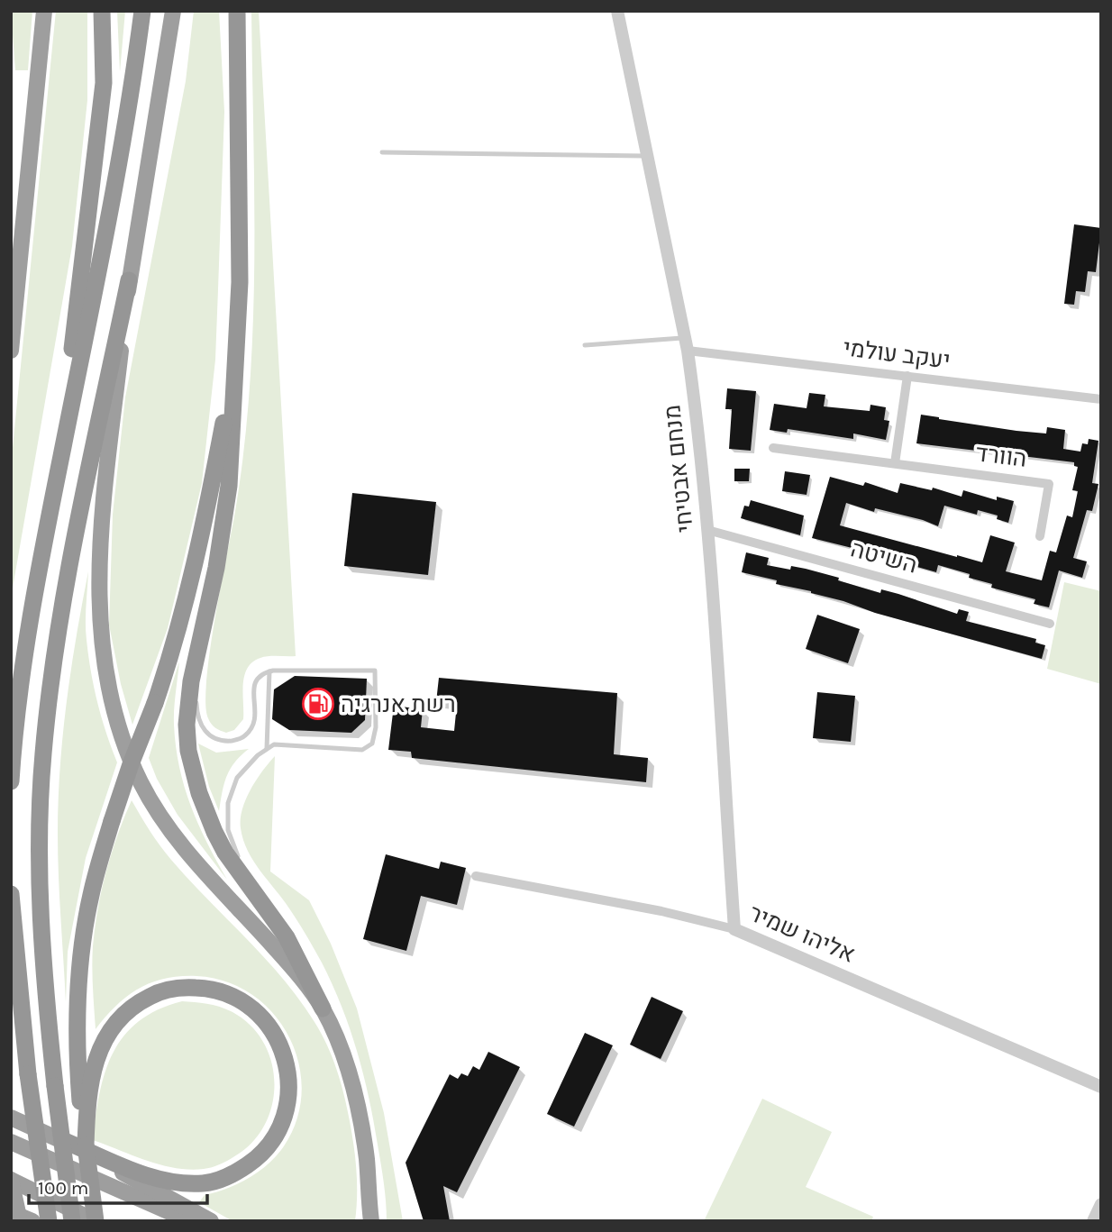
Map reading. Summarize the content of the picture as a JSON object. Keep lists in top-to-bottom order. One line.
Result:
{"streets":{"street":["יעקב עולמי","הוורד","מנחם אבטיחי","השיטה","אליהו שמיר"]},"crossings":[["יעקב עולמי","מנחם אבטיחי"],["מנחם אבטיחי","השיטה"],["מנחם אבטיחי","אליהו שמיר"]],"places":{"fuel station":["רשת אנרגיה"]},"scale_bar":"100 m"}
